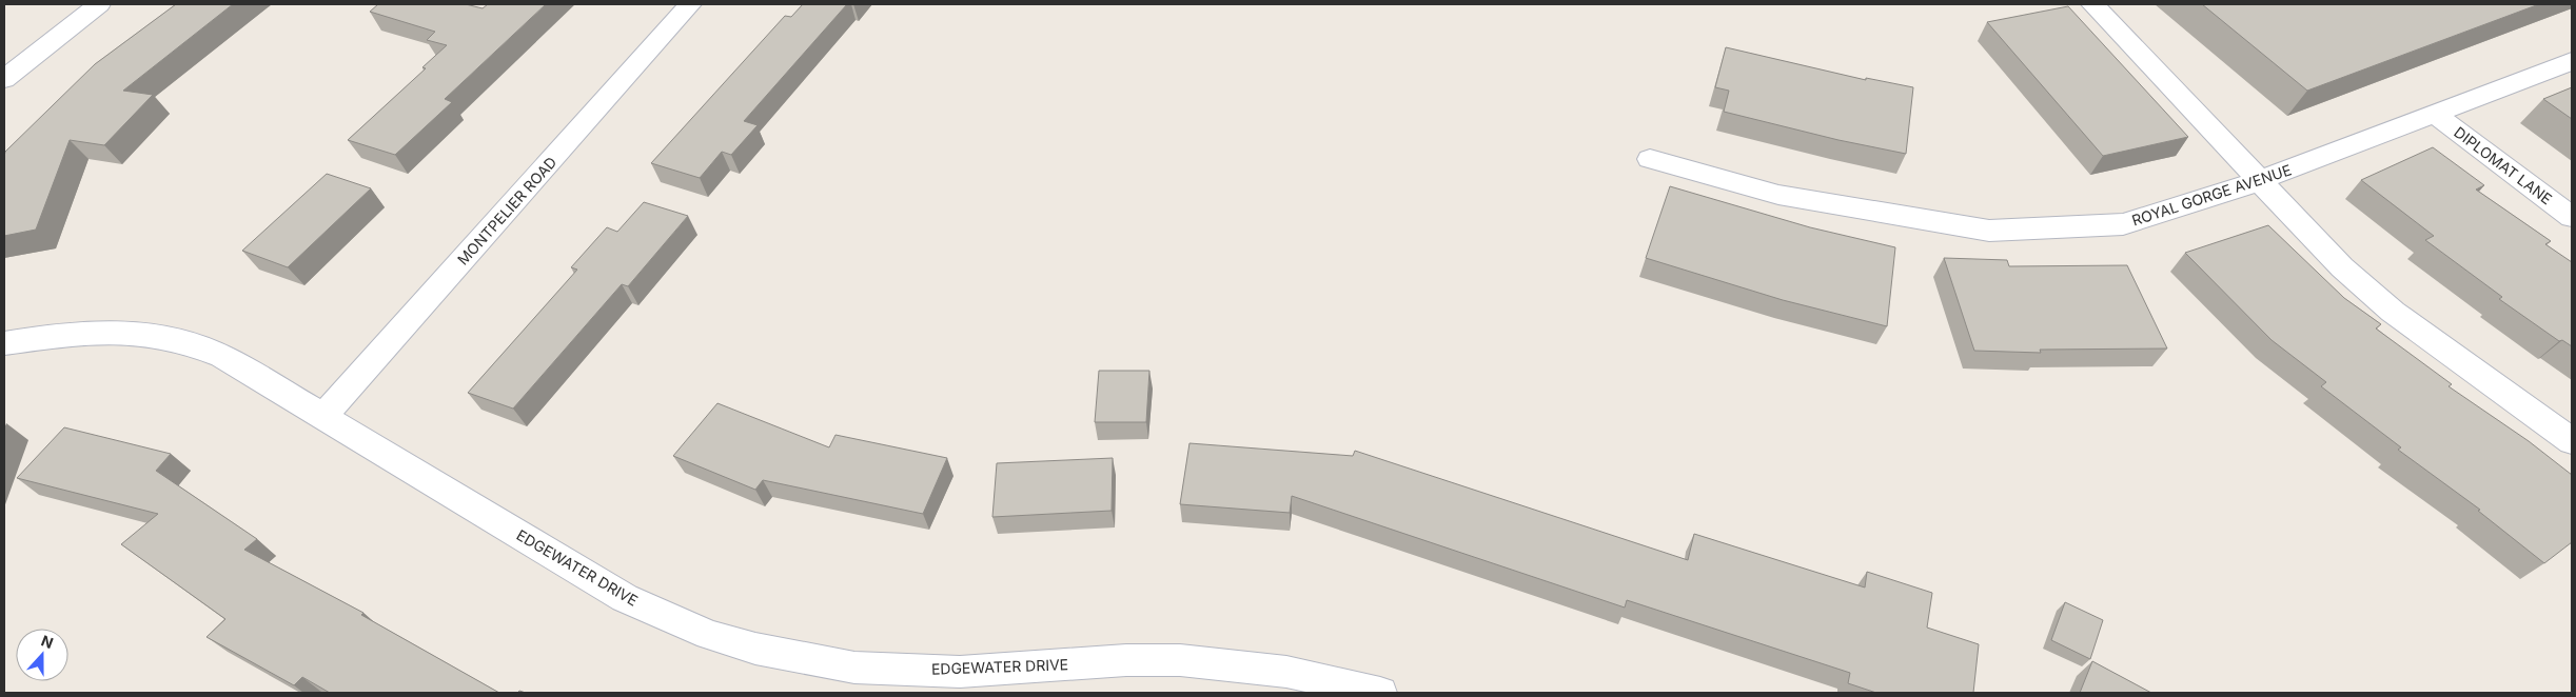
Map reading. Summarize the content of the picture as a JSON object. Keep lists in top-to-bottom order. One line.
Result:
{"streets":{"street":["DIPLOMAT LANE","ROYAL GORGE AVENUE","MONTPELIER ROAD","EDGEWATER DRIVE"]},"crossings":[["DIPLOMAT LANE","ROYAL GORGE AVENUE"],["MONTPELIER ROAD","EDGEWATER DRIVE"]],"north":"top"}
